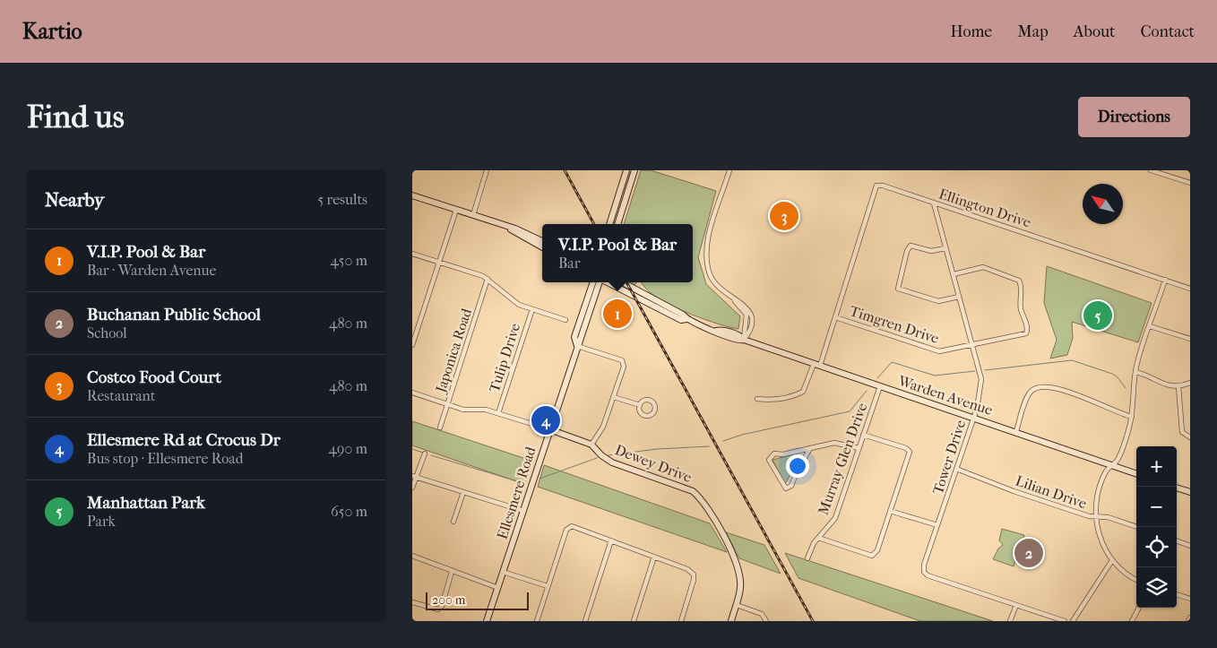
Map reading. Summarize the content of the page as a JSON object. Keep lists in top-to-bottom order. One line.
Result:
{"streets":{"main road":["Warden Avenue","Dewey Drive","Ellesmere Road"],"street":["Ellington Drive","Timgren Drive","Japonica Road","Tulip Drive","Tower Drive","Murray Glen Drive","Lilian Drive"]},"crossings":[["Ellington Drive","Timgren Drive"],["Ellington Drive","Warden Avenue"],["Ellington Drive","Tower Drive"],["Timgren Drive","Tower Drive"],["Warden Avenue","Tower Drive"],["Warden Avenue","Murray Glen Drive"],["Tower Drive","Lilian Drive"],["Dewey Drive","Ellesmere Road"]],"scale_bar":"200 m","north":"top left","page":{"header":"Kartio","nav":["Home","Map","About","Contact"],"buttons":"Directions","title":"Find us","heading":["Nearby","5 results"],"pins":["3","1","5","4","2"],"popup":["V.I.P. Pool & Bar","Bar"],"list":[{"mark":"1","name":"V.I.P. Pool & Bar","note":"Bar · Warden Avenue","value":"450 m"},{"mark":"2","name":"Buchanan Public School","note":"School","value":"480 m"},{"mark":"3","name":"Costco Food Court","note":"Restaurant","value":"480 m"},{"mark":"4","name":"Ellesmere Rd at Crocus Dr","note":"Bus stop · Ellesmere Road","value":"490 m"},{"mark":"5","name":"Manhattan Park","note":"Park","value":"650 m"}],"map_buttons":["+","−"],"scale":"200 m"}}
